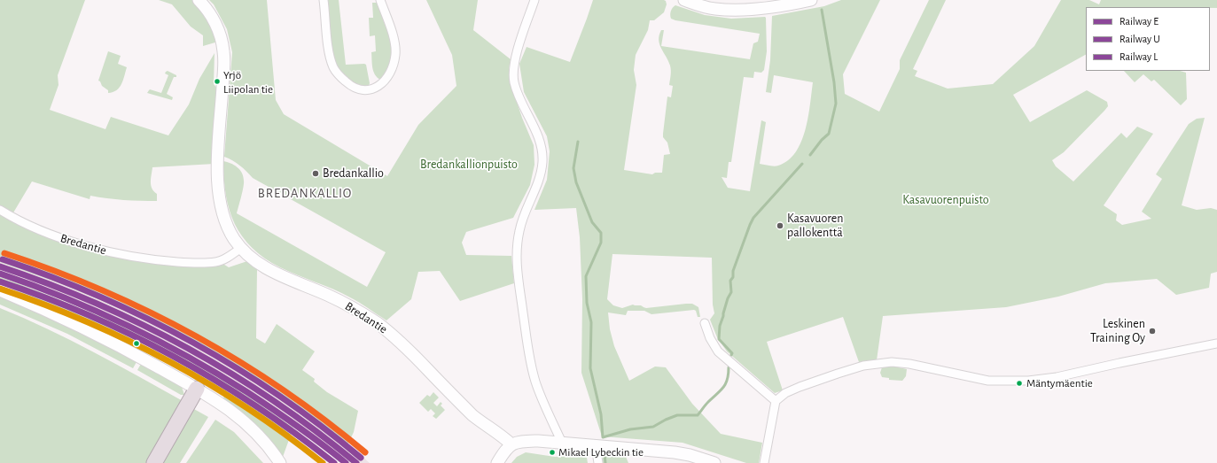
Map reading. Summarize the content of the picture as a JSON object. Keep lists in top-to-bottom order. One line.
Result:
{"streets":{"street":["Bredantie"]},"districts":["BREDANKALLIO"],"parks":["Bredankallionpuisto","Kasavuorenpuisto"],"places":["Yrjö Liipolan tie","Bredankallio","Kasavuoren pallokenttä","Leskinen Training Oy","Mäntymäentie","Mikael Lybeckin tie"],"lines":["rail line L","rail line E","rail line U"],"legend":["Railway E","Railway U","Railway L"]}
